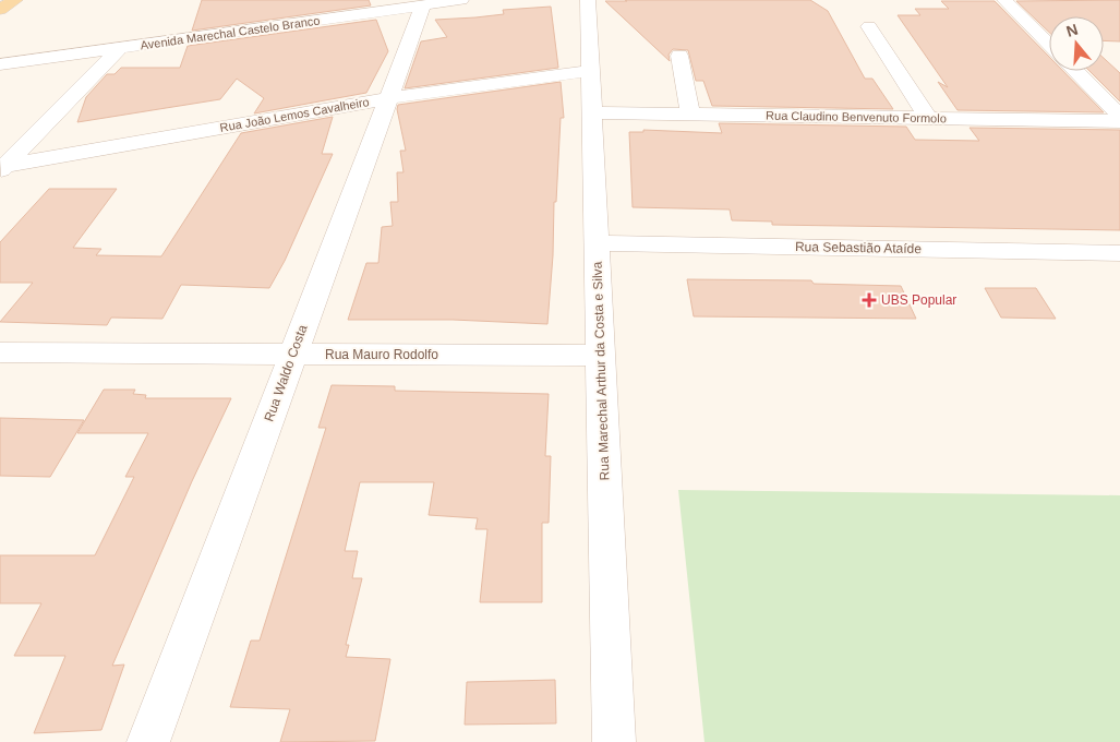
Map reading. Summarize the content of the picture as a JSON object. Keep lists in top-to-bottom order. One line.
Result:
{"streets":{"street":["Avenida Marechal Castelo Branco","Rua João Lemos Cavalheiro","Rua Claudino Benvenuto Formolo","Rua Sebastião Ataíde","Rua Mauro Rodolfo","Rua Marechal Arthur da Costa e Silva","Rua Waldo Costa"]},"crossings":[["Avenida Marechal Castelo Branco","Rua Waldo Costa"],["Rua João Lemos Cavalheiro","Rua Marechal Arthur da Costa e Silva"],["Rua João Lemos Cavalheiro","Rua Waldo Costa"],["Rua Claudino Benvenuto Formolo","Rua Marechal Arthur da Costa e Silva"],["Rua Sebastião Ataíde","Rua Marechal Arthur da Costa e Silva"],["Rua Mauro Rodolfo","Rua Marechal Arthur da Costa e Silva"],["Rua Mauro Rodolfo","Rua Waldo Costa"]],"places":{"health":["UBS Popular"]},"north":"top"}
